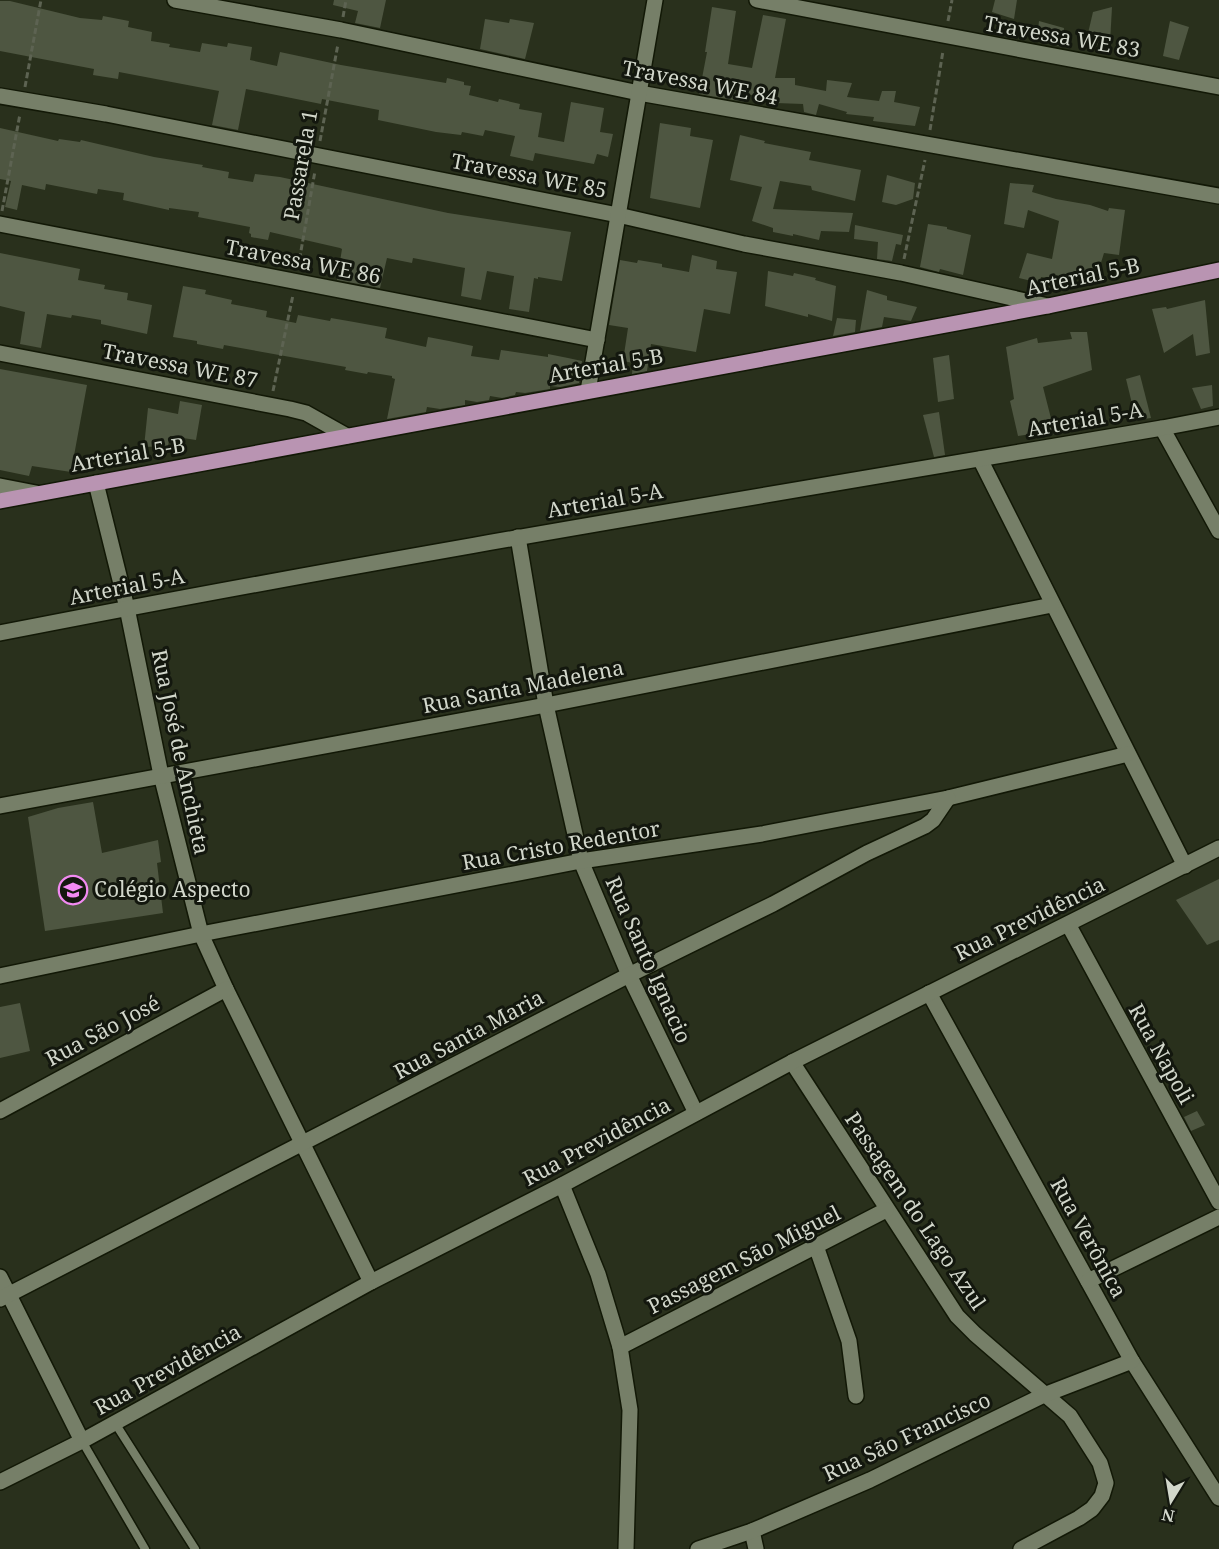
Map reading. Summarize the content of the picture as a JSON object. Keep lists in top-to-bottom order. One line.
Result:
{"streets":{"main road":["Arterial 5-B"],"street":["Travessa WE 83","Travessa WE 84","Travessa WE 85","Travessa WE 86","Travessa WE 87","Arterial 5-A","Rua Santa Madelena","Rua José de Anchieta","Rua Cristo Redentor","Rua Previdência","Rua Santo Ignacio","Rua São José","Rua Santa Maria","Rua Napoli","Passagem do Lago Azul","Rua Verônica","Passagem São Miguel","Rua São Francisco"],"path":["Passarela 1"]},"crossings":[["Travessa WE 84","Passarela 1"],["Passarela 1","Travessa WE 85"],["Passarela 1","Travessa WE 86"],["Passarela 1","Travessa WE 87"],["Travessa WE 85","Arterial 5-B"],["Arterial 5-B","Travessa WE 87"],["Arterial 5-B","Rua José de Anchieta"],["Arterial 5-A","Rua José de Anchieta"],["Arterial 5-A","Rua Santo Ignacio"],["Rua Santa Madelena","Rua José de Anchieta"],["Rua Santa Madelena","Rua Santo Ignacio"],["Rua José de Anchieta","Rua Cristo Redentor"],["Rua José de Anchieta","Rua Previdência"],["Rua José de Anchieta","Rua São José"],["Rua José de Anchieta","Rua Santa Maria"],["Rua Cristo Redentor","Rua Santo Ignacio"],["Rua Cristo Redentor","Rua Santa Maria"],["Rua Previdência","Rua Santo Ignacio"],["Rua Previdência","Rua Napoli"],["Rua Previdência","Passagem do Lago Azul"],["Rua Previdência","Rua Verônica"],["Rua Santo Ignacio","Rua Santa Maria"],["Passagem do Lago Azul","Passagem São Miguel"],["Passagem do Lago Azul","Rua São Francisco"],["Rua Verônica","Rua São Francisco"]],"places":{"school or university":["Colégio Aspecto"]},"north":"bottom"}
